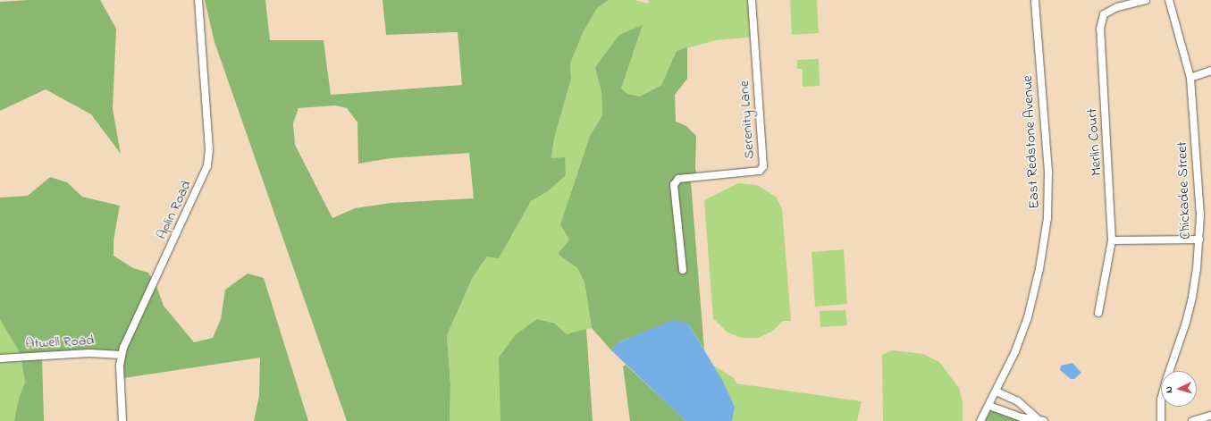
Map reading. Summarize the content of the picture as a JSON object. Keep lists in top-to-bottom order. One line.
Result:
{"streets":{"street":["Serenity Lane","East Redstone Avenue","Merlin Court","Chickadee Street","Aplin Road","Atwell Road"]},"crossings":[["Aplin Road","Atwell Road"]],"north":"left"}
